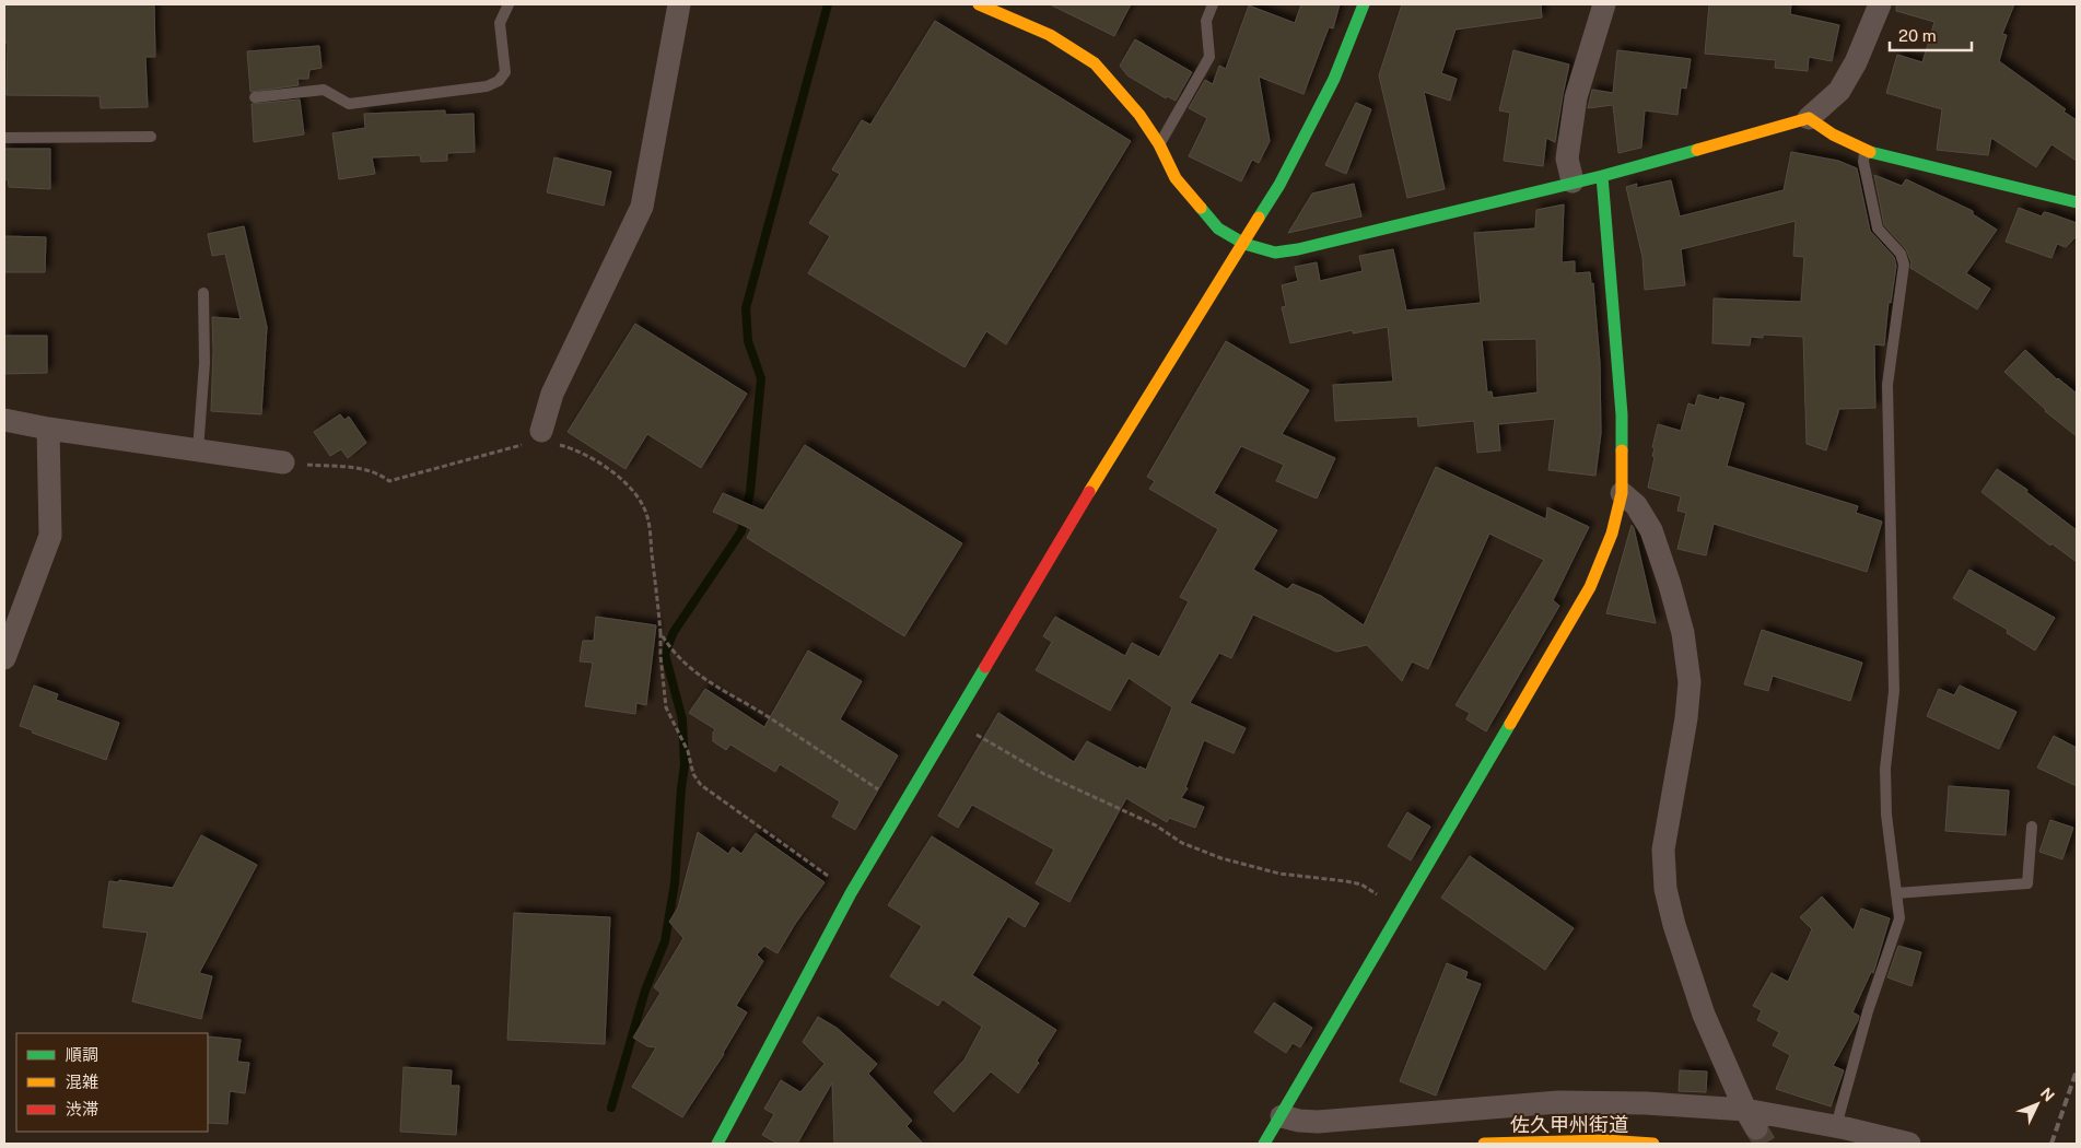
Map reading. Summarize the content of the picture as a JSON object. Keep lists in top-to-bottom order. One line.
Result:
{"streets":{"main road":["佐久甲州街道"]},"legend":["順調","混雑","渋滞"],"scale_bar":"20 m","north":"top right"}
